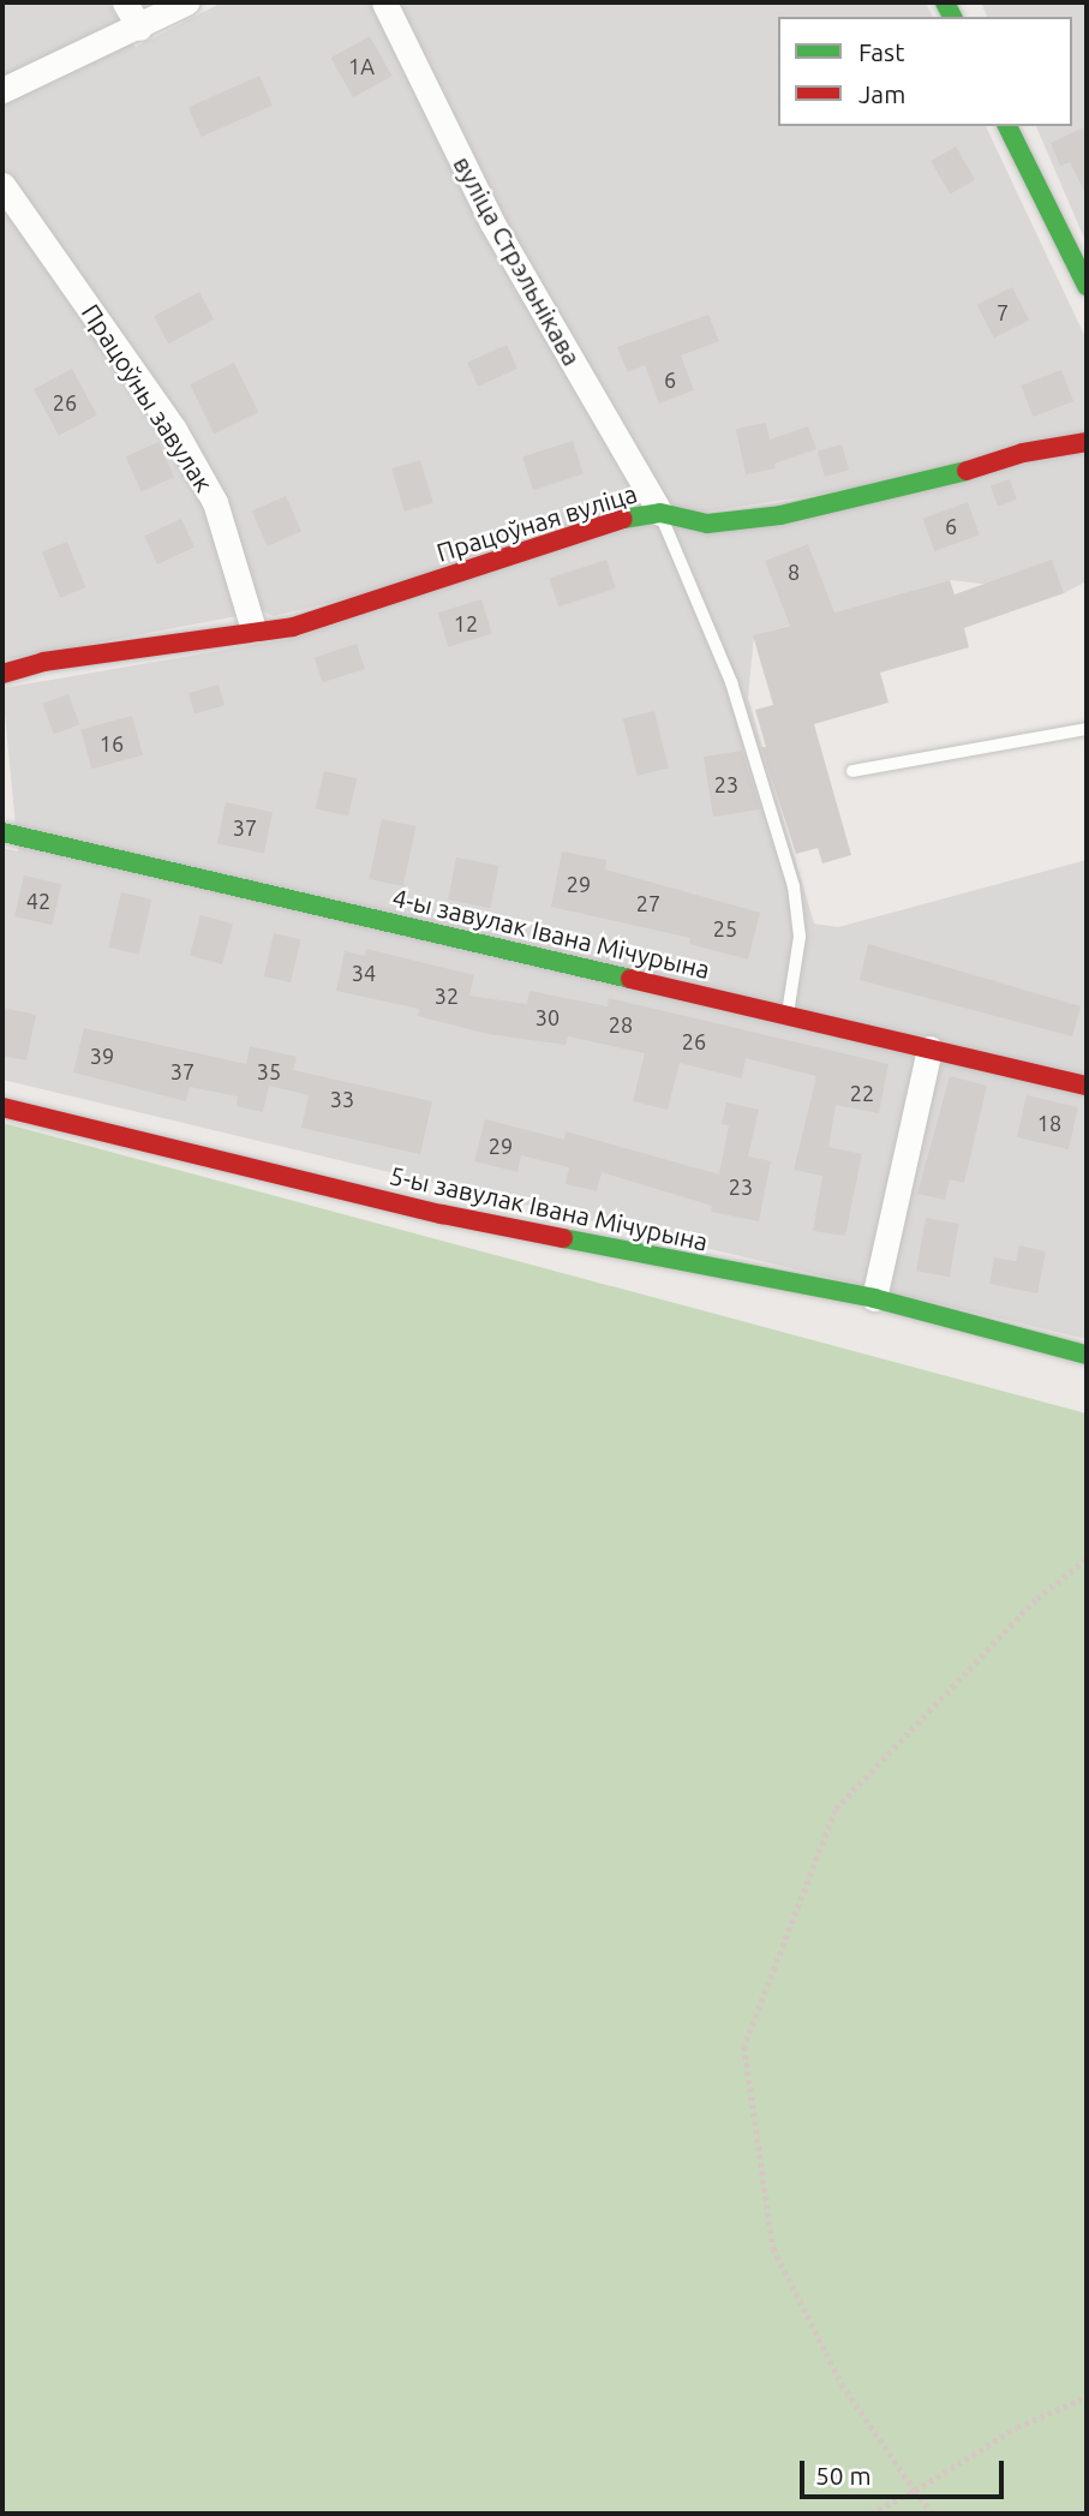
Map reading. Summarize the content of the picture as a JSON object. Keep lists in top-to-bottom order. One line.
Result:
{"streets":{"street":["вуліца Стрэльнікава","Працоўны завулак","Працоўная вуліца","4-ы завулак Івана Мічурына","5-ы завулак Івана Мічурына"]},"crossings":[["вуліца Стрэльнікава","Працоўная вуліца"],["Працоўны завулак","Працоўная вуліца"]],"house_numbers":["1А","7","6","26","6","8","12","16","23","37","29","42","27","25","34","32","30","28","26","39","37","35","22","33","18","29","23"],"legend":["Fast","Jam"],"scale_bar":"50 m"}
